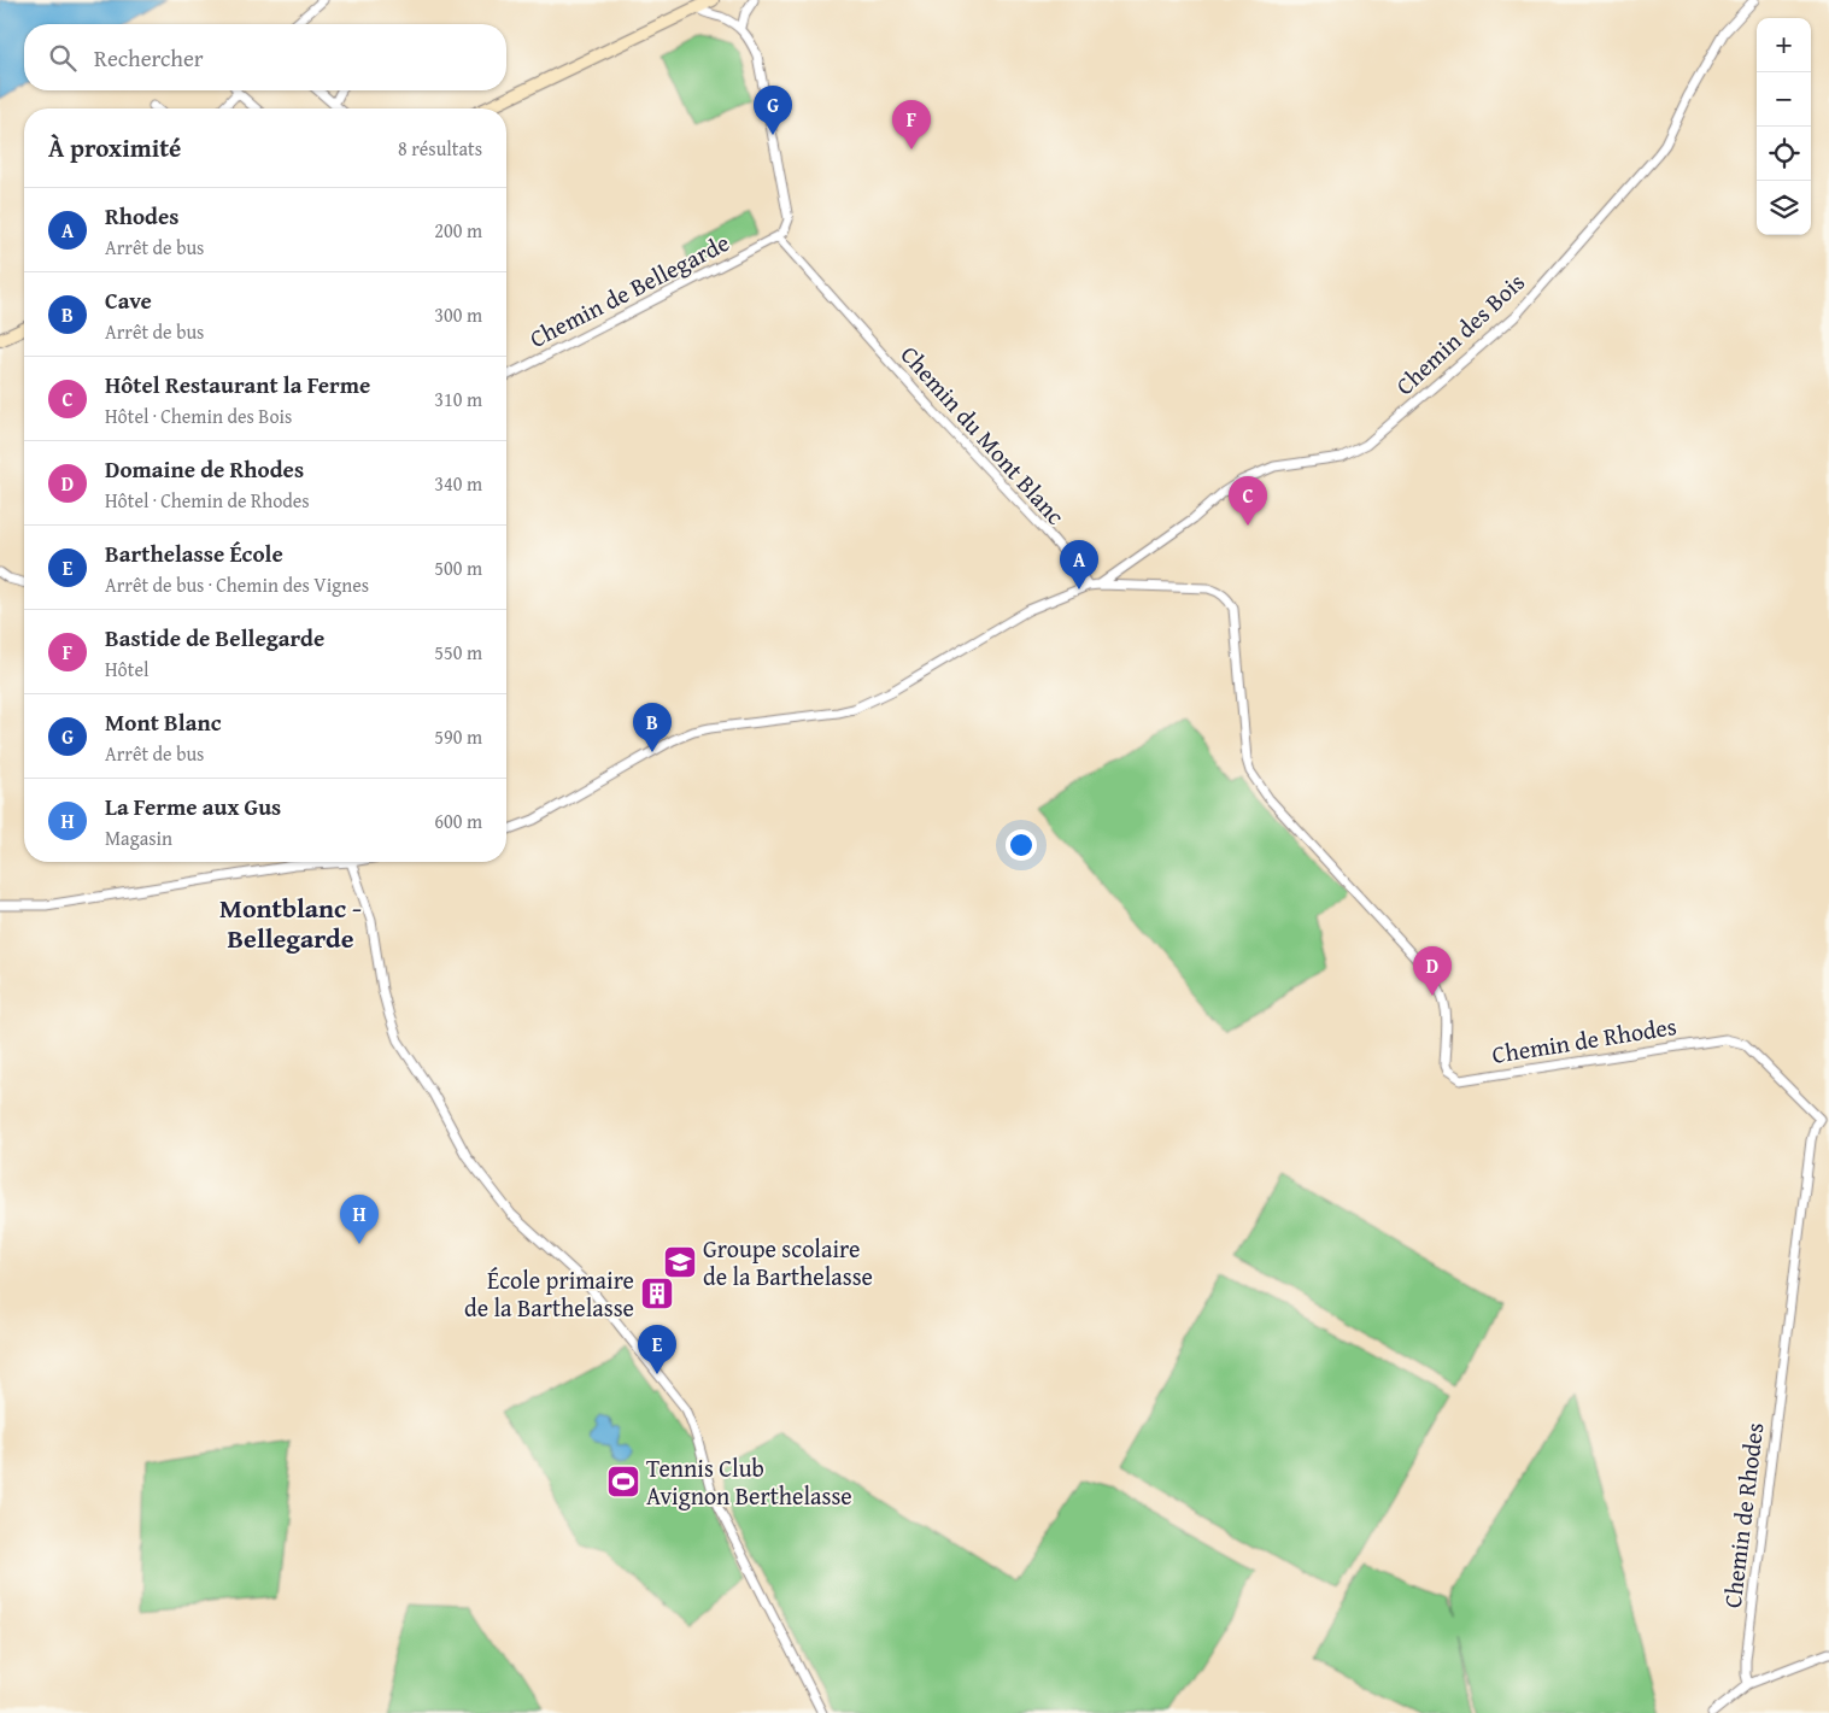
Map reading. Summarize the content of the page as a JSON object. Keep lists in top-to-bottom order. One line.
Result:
{"streets":{"street":["Chemin de Bellegarde","Chemin des Bois","Chemin du Mont Blanc","Chemin de Rhodes"]},"crossings":[["Chemin de Bellegarde","Chemin du Mont Blanc"],["Chemin des Bois","Chemin de Rhodes"],["Chemin du Mont Blanc","Chemin de Rhodes"]],"districts":["Montblanc - Bellegarde"],"places":{"school or university":["Groupe scolaire de la Barthelasse"],"building":["École primaire de la Barthelasse"],"sports":["Tennis Club Avignon Berthelasse"]},"page":{"map_buttons":["+","−"],"search":"Rechercher","pins":["G","F","C","A","B","D","H","E"],"heading":["À proximité","8 résultats"],"list":[{"mark":"A","name":"Rhodes","note":"Arrêt de bus","value":"200 m"},{"mark":"B","name":"Cave","note":"Arrêt de bus","value":"300 m"},{"mark":"C","name":"Hôtel Restaurant la Ferme","note":"Hôtel · Chemin des Bois","value":"310 m"},{"mark":"D","name":"Domaine de Rhodes","note":"Hôtel · Chemin de Rhodes","value":"340 m"},{"mark":"E","name":"Barthelasse École","note":"Arrêt de bus · Chemin des Vignes","value":"500 m"},{"mark":"F","name":"Bastide de Bellegarde","note":"Hôtel","value":"550 m"},{"mark":"G","name":"Mont Blanc","note":"Arrêt de bus","value":"590 m"},{"mark":"H","name":"La Ferme aux Gus","note":"Magasin","value":"600 m"}]}}
